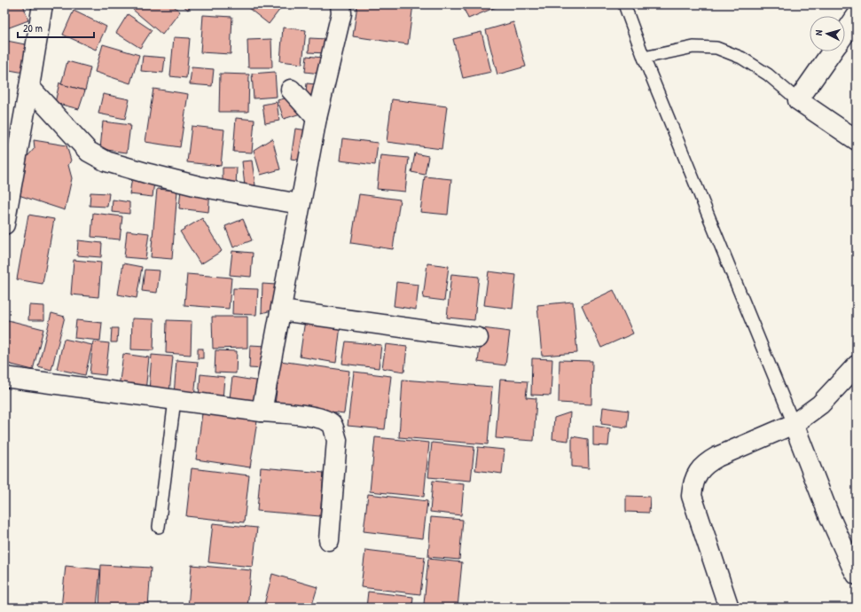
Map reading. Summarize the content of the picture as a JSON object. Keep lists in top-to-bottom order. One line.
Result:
{"scale_bar":"20 m","north":"left"}
